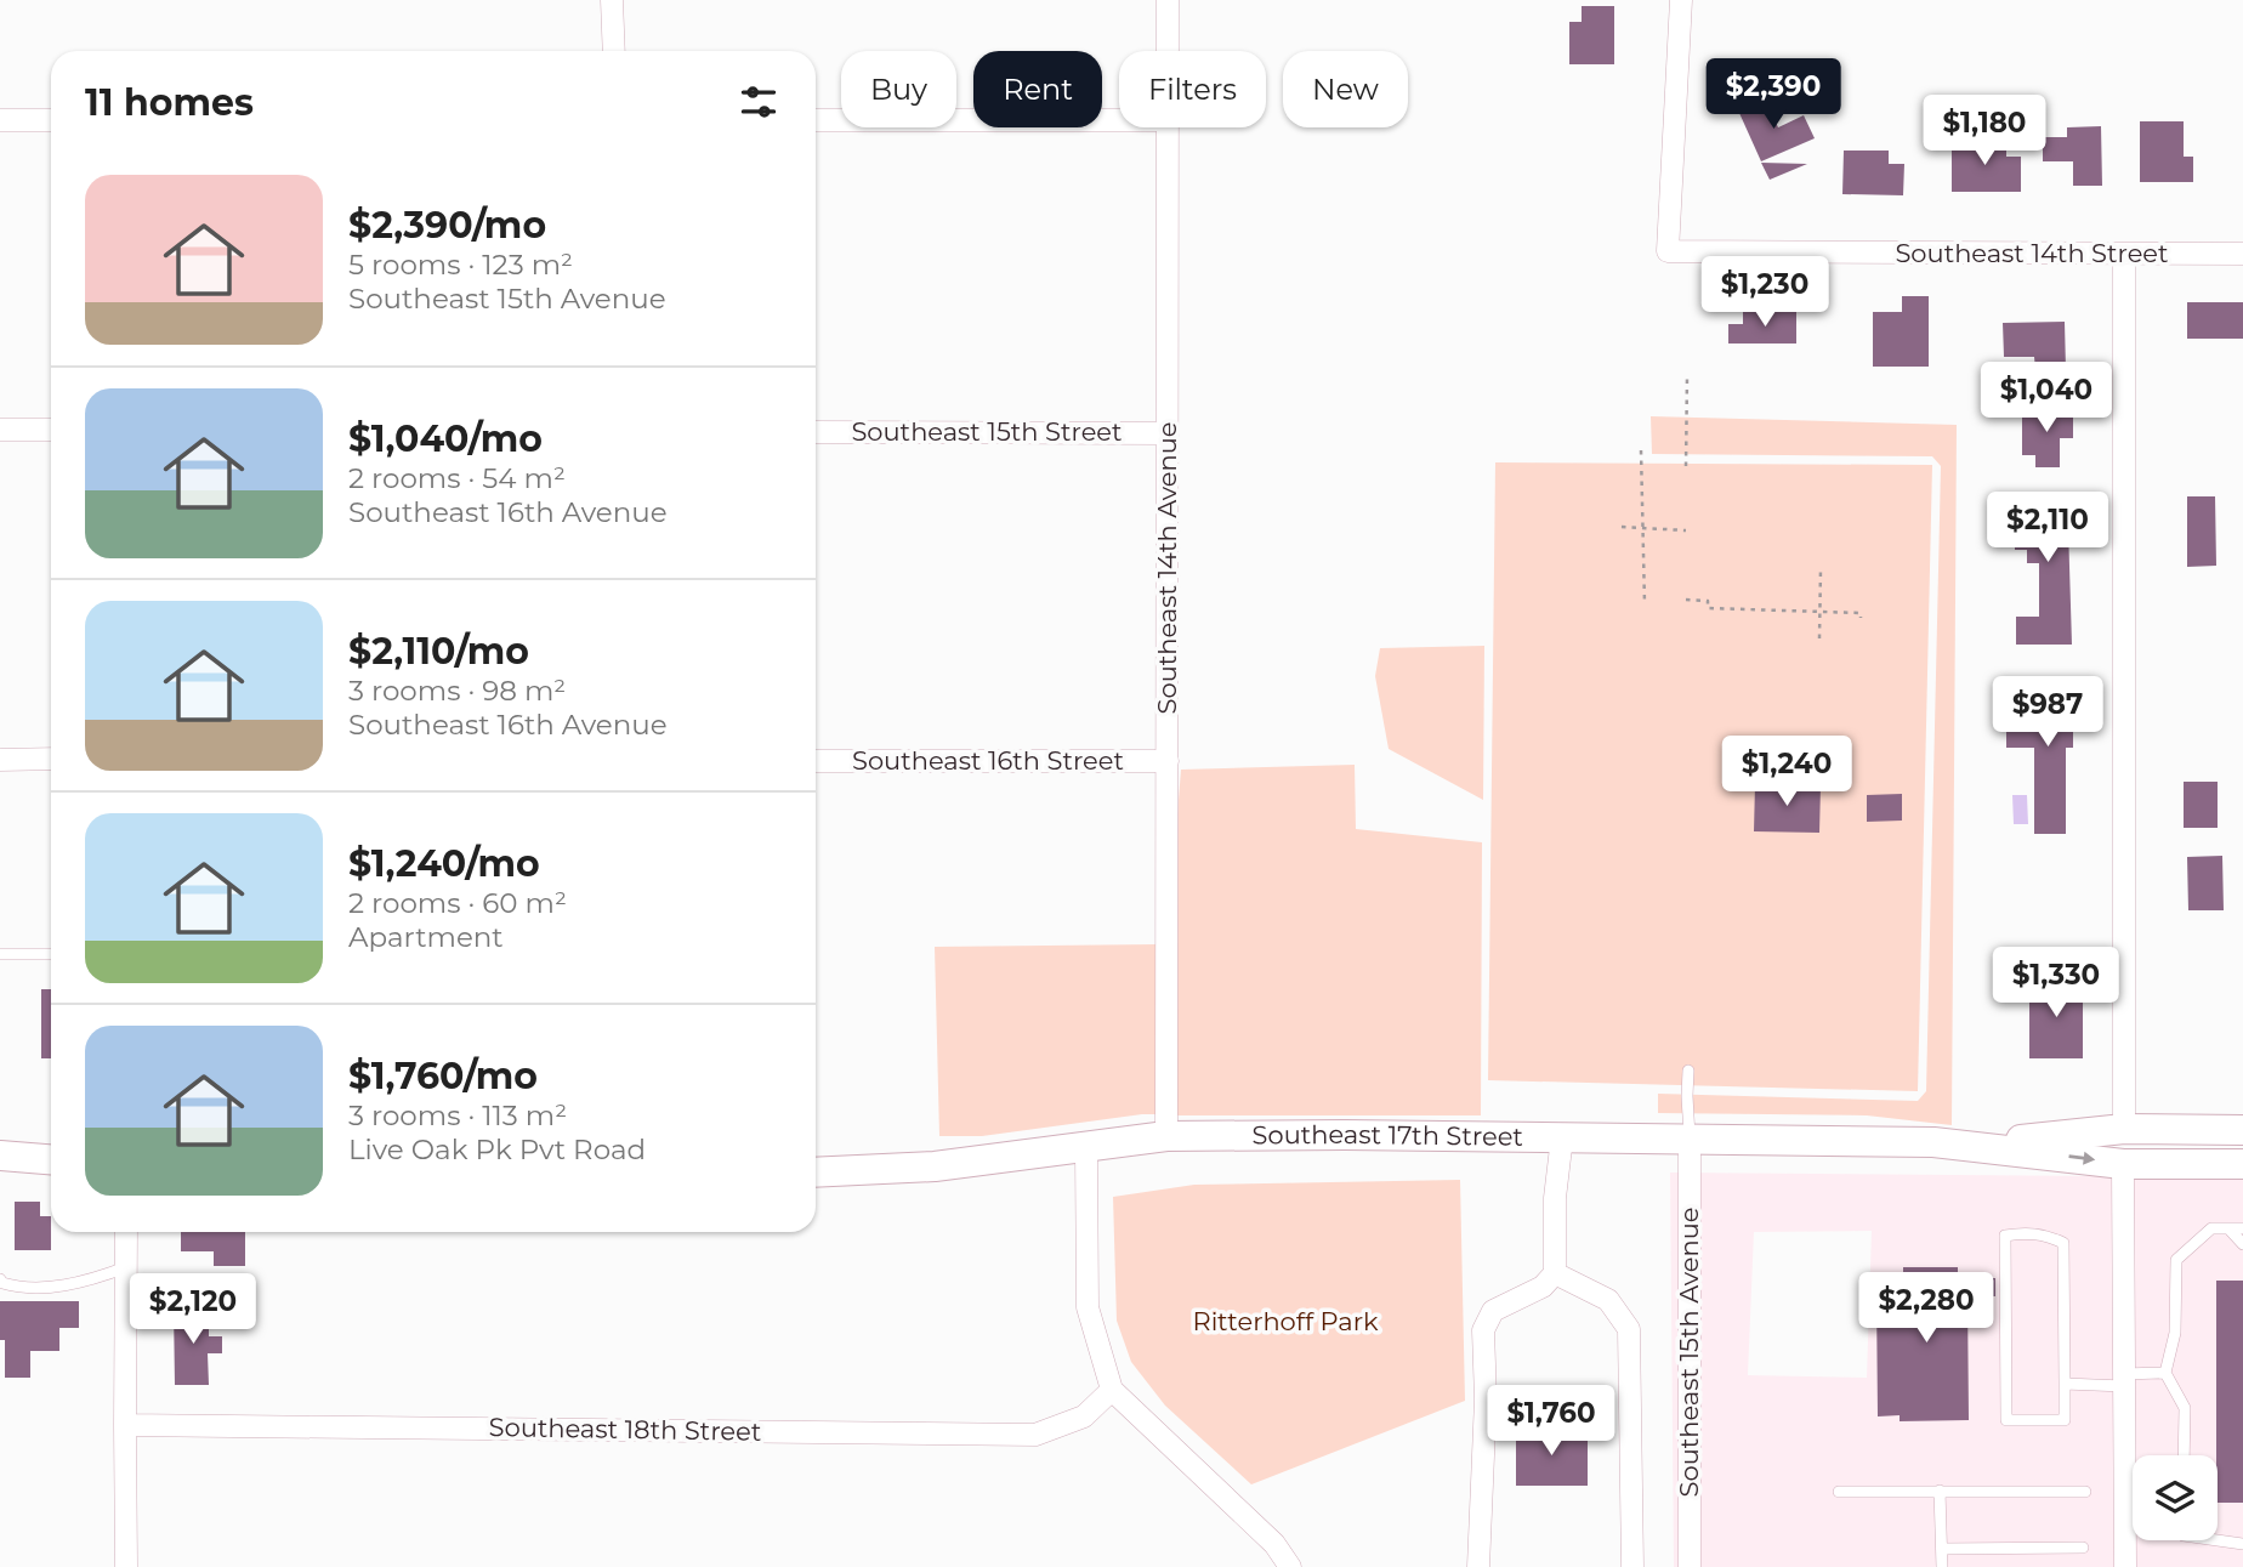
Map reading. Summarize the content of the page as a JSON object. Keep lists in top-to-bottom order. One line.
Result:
{"streets":{"main road":["Southeast 17th Street"],"street":["Southeast 14th Street","Southeast 15th Street","Southeast 14th Avenue","Southeast 16th Street","Southeast 15th Avenue","Southeast 18th Street"]},"crossings":[["Southeast 15th Street","Southeast 14th Avenue"],["Southeast 14th Avenue","Southeast 16th Street"],["Southeast 14th Avenue","Southeast 17th Street"],["Southeast 17th Street","Southeast 15th Avenue"]],"parks":["Ritterhoff Park"],"page":{"chip":["Buy","Rent","Filters","New"],"heading":"11 homes","price":["$2,390","$1,180","$1,230","$1,040","$2,110","$987","$1,240","$1,330","$2,280","$2,120","$1,760"],"list":[{"name":"$2,390/mo","note":"5 rooms · 123 m² · Southeast 15th Avenue"},{"name":"$1,040/mo","note":"2 rooms · 54 m² · Southeast 16th Avenue"},{"name":"$2,110/mo","note":"3 rooms · 98 m² · Southeast 16th Avenue"},{"name":"$1,240/mo","note":"2 rooms · 60 m² · Apartment"},{"name":"$1,760/mo","note":"3 rooms · 113 m² · Live Oak Pk Pvt Road"}]}}
